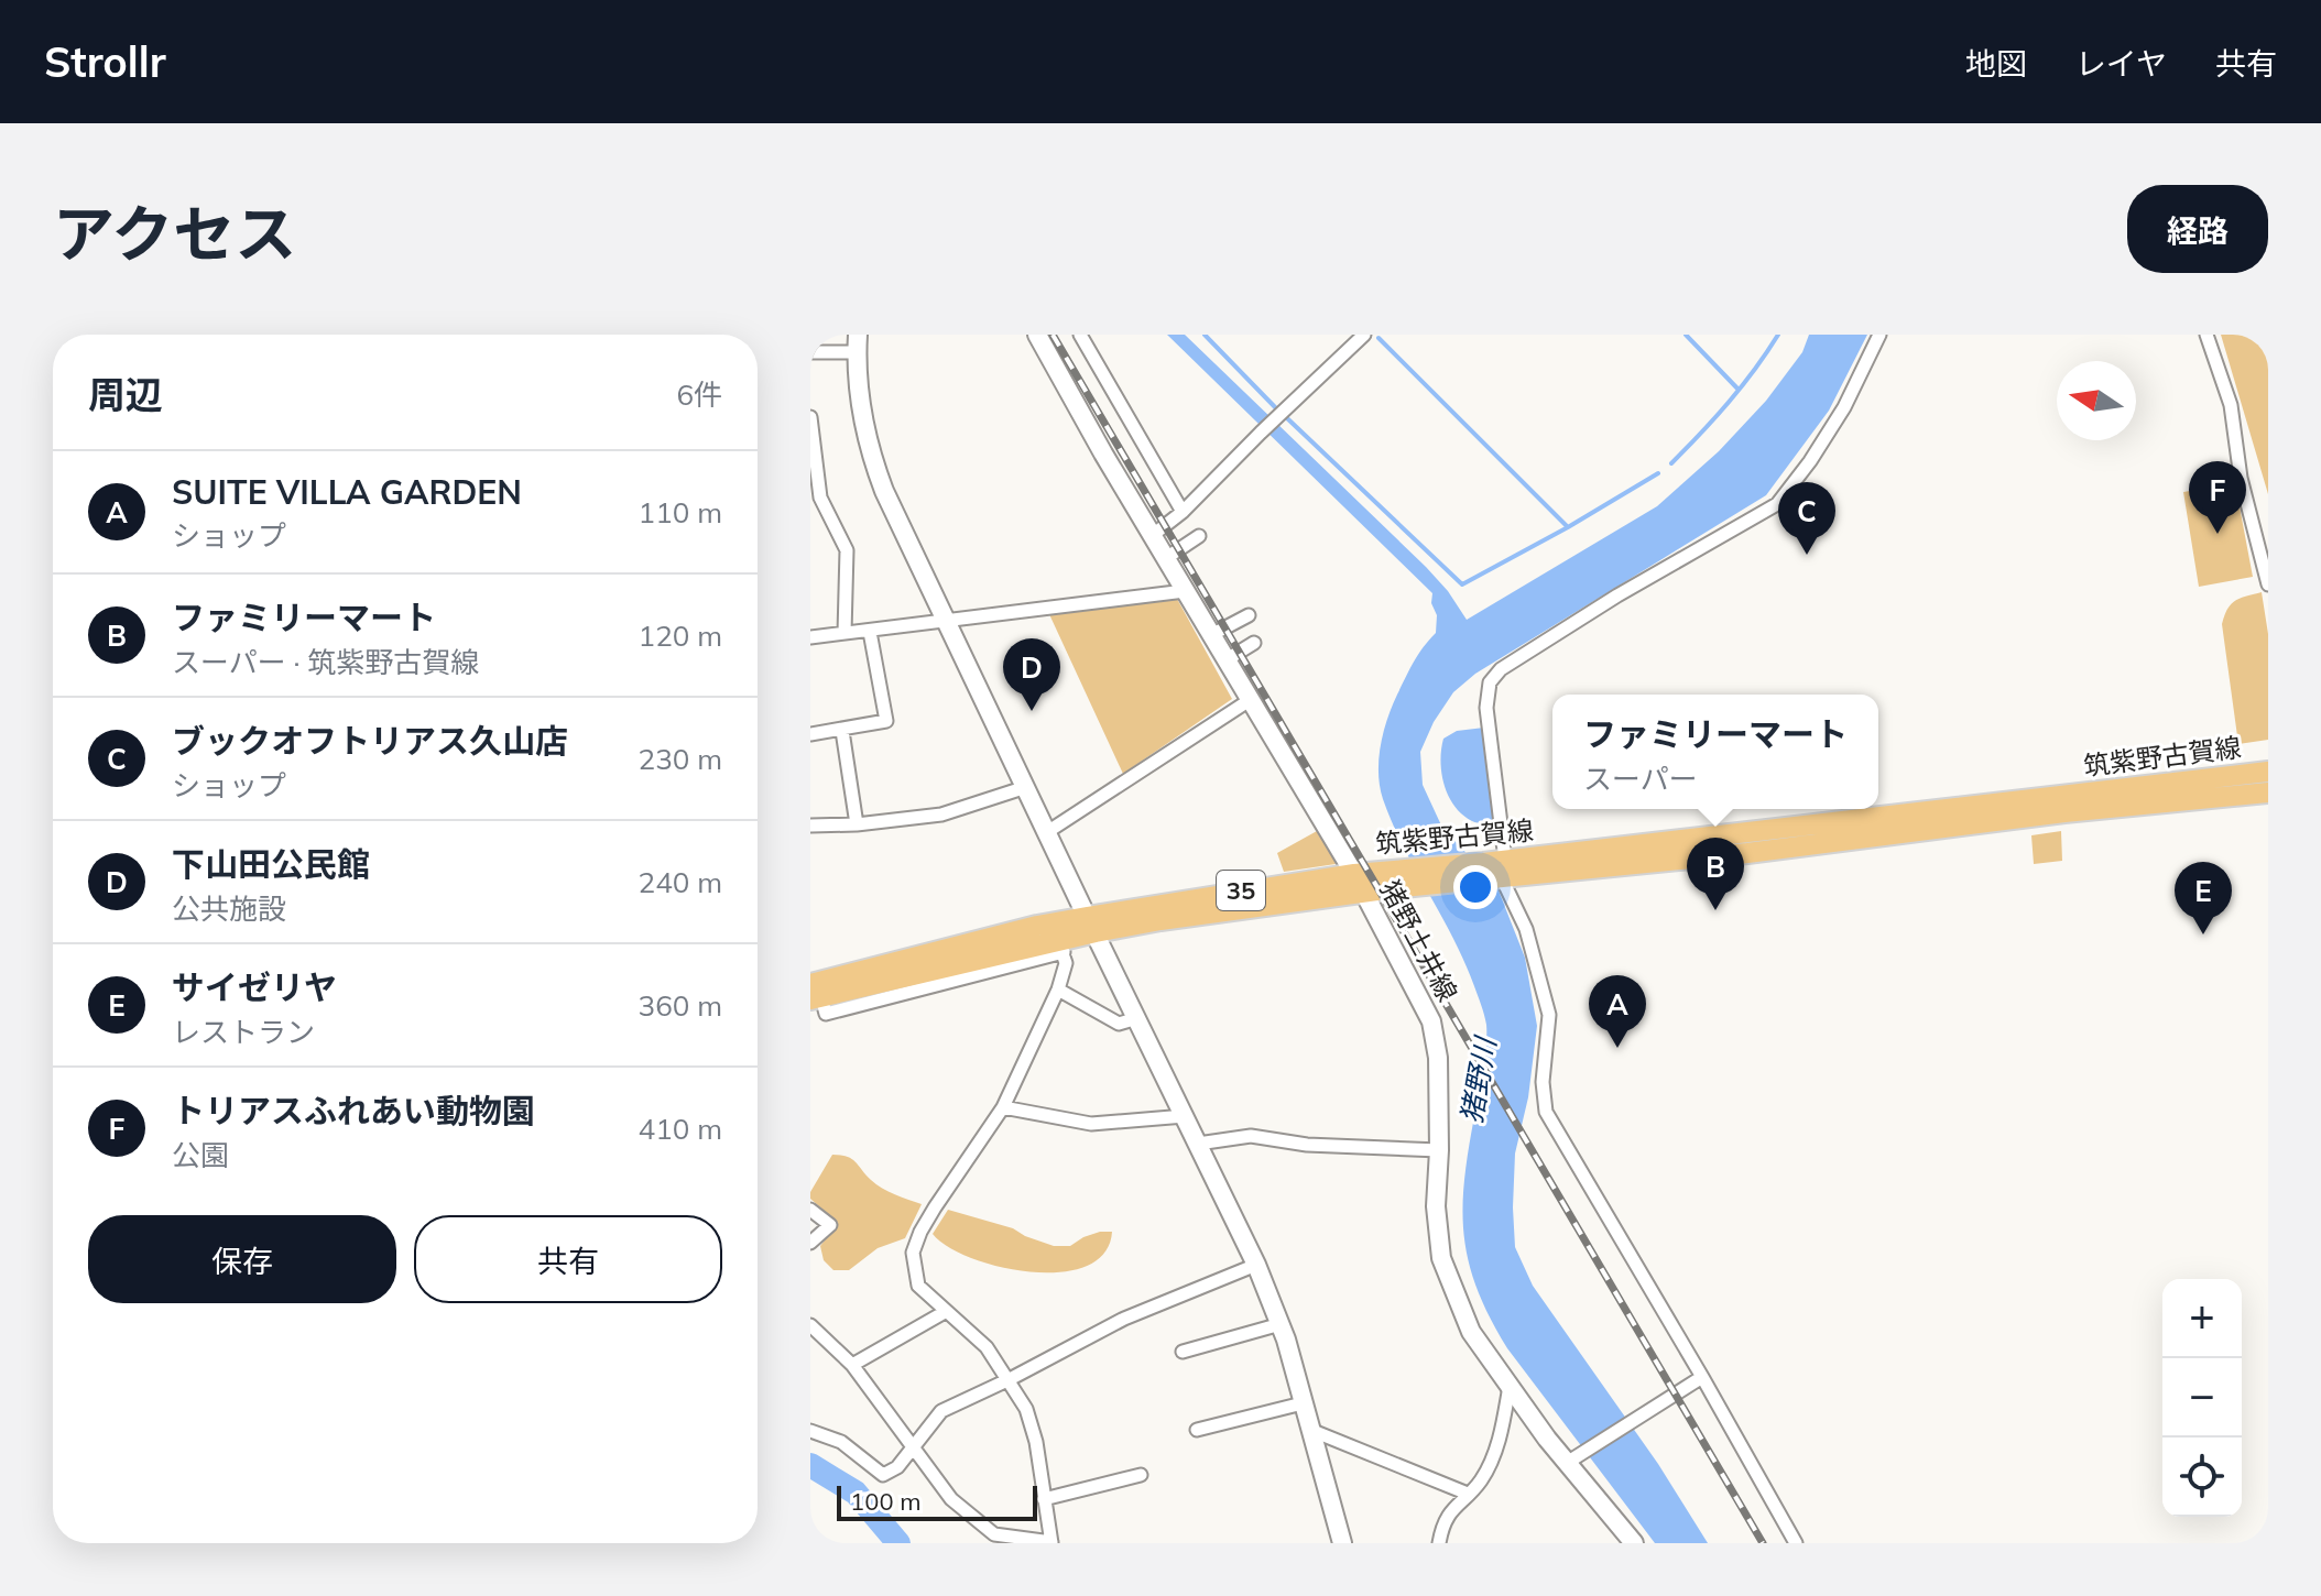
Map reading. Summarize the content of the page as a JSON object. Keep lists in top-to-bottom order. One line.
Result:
{"streets":{"main road":["筑紫野古賀線","35","猪野土井線"]},"crossings":[["筑紫野古賀線","猪野土井線"]],"water":["猪野川"],"scale_bar":"100 m","north":"left","page":{"header":"Strollr","nav":["地図","レイヤ","共有"],"title":"アクセス","buttons":["経路",["保存","共有"]],"heading":["周辺","6件"],"list":[{"mark":"A","name":"SUITE VILLA GARDEN","note":"ショップ","value":"110 m"},{"mark":"B","name":"ファミリーマート","note":"スーパー · 筑紫野古賀線","value":"120 m"},{"mark":"C","name":"ブックオフトリアス久山店","note":"ショップ","value":"230 m"},{"mark":"D","name":"下山田公民館","note":"公共施設","value":"240 m"},{"mark":"E","name":"サイゼリヤ","note":"レストラン","value":"360 m"},{"mark":"F","name":"トリアスふれあい動物園","note":"公園","value":"410 m"}],"pins":["F","C","D","B","E","A"],"popup":["ファミリーマート","スーパー"],"map_buttons":["+","−"],"scale":"100 m"}}
